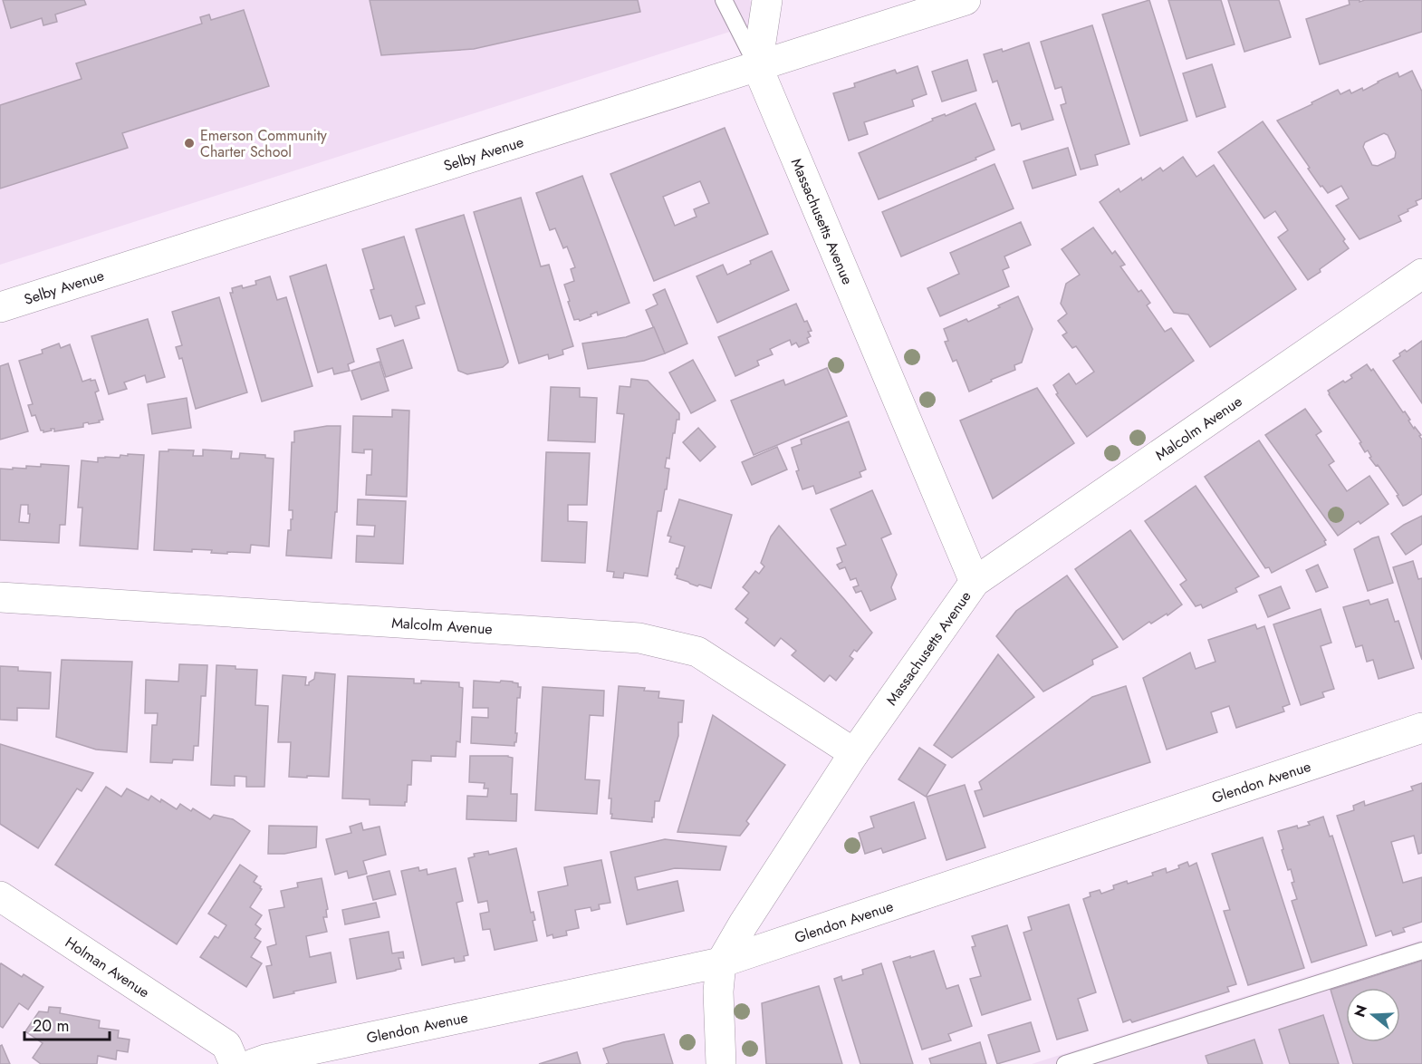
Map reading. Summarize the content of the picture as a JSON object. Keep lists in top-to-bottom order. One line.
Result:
{"streets":{"street":["Selby Avenue","Massachusetts Avenue","Malcolm Avenue","Glendon Avenue","Holman Avenue"]},"crossings":[["Selby Avenue","Massachusetts Avenue"],["Massachusetts Avenue","Malcolm Avenue"],["Massachusetts Avenue","Glendon Avenue"]],"places":["Emerson Community Charter School"],"scale_bar":"20 m","north":"left"}
